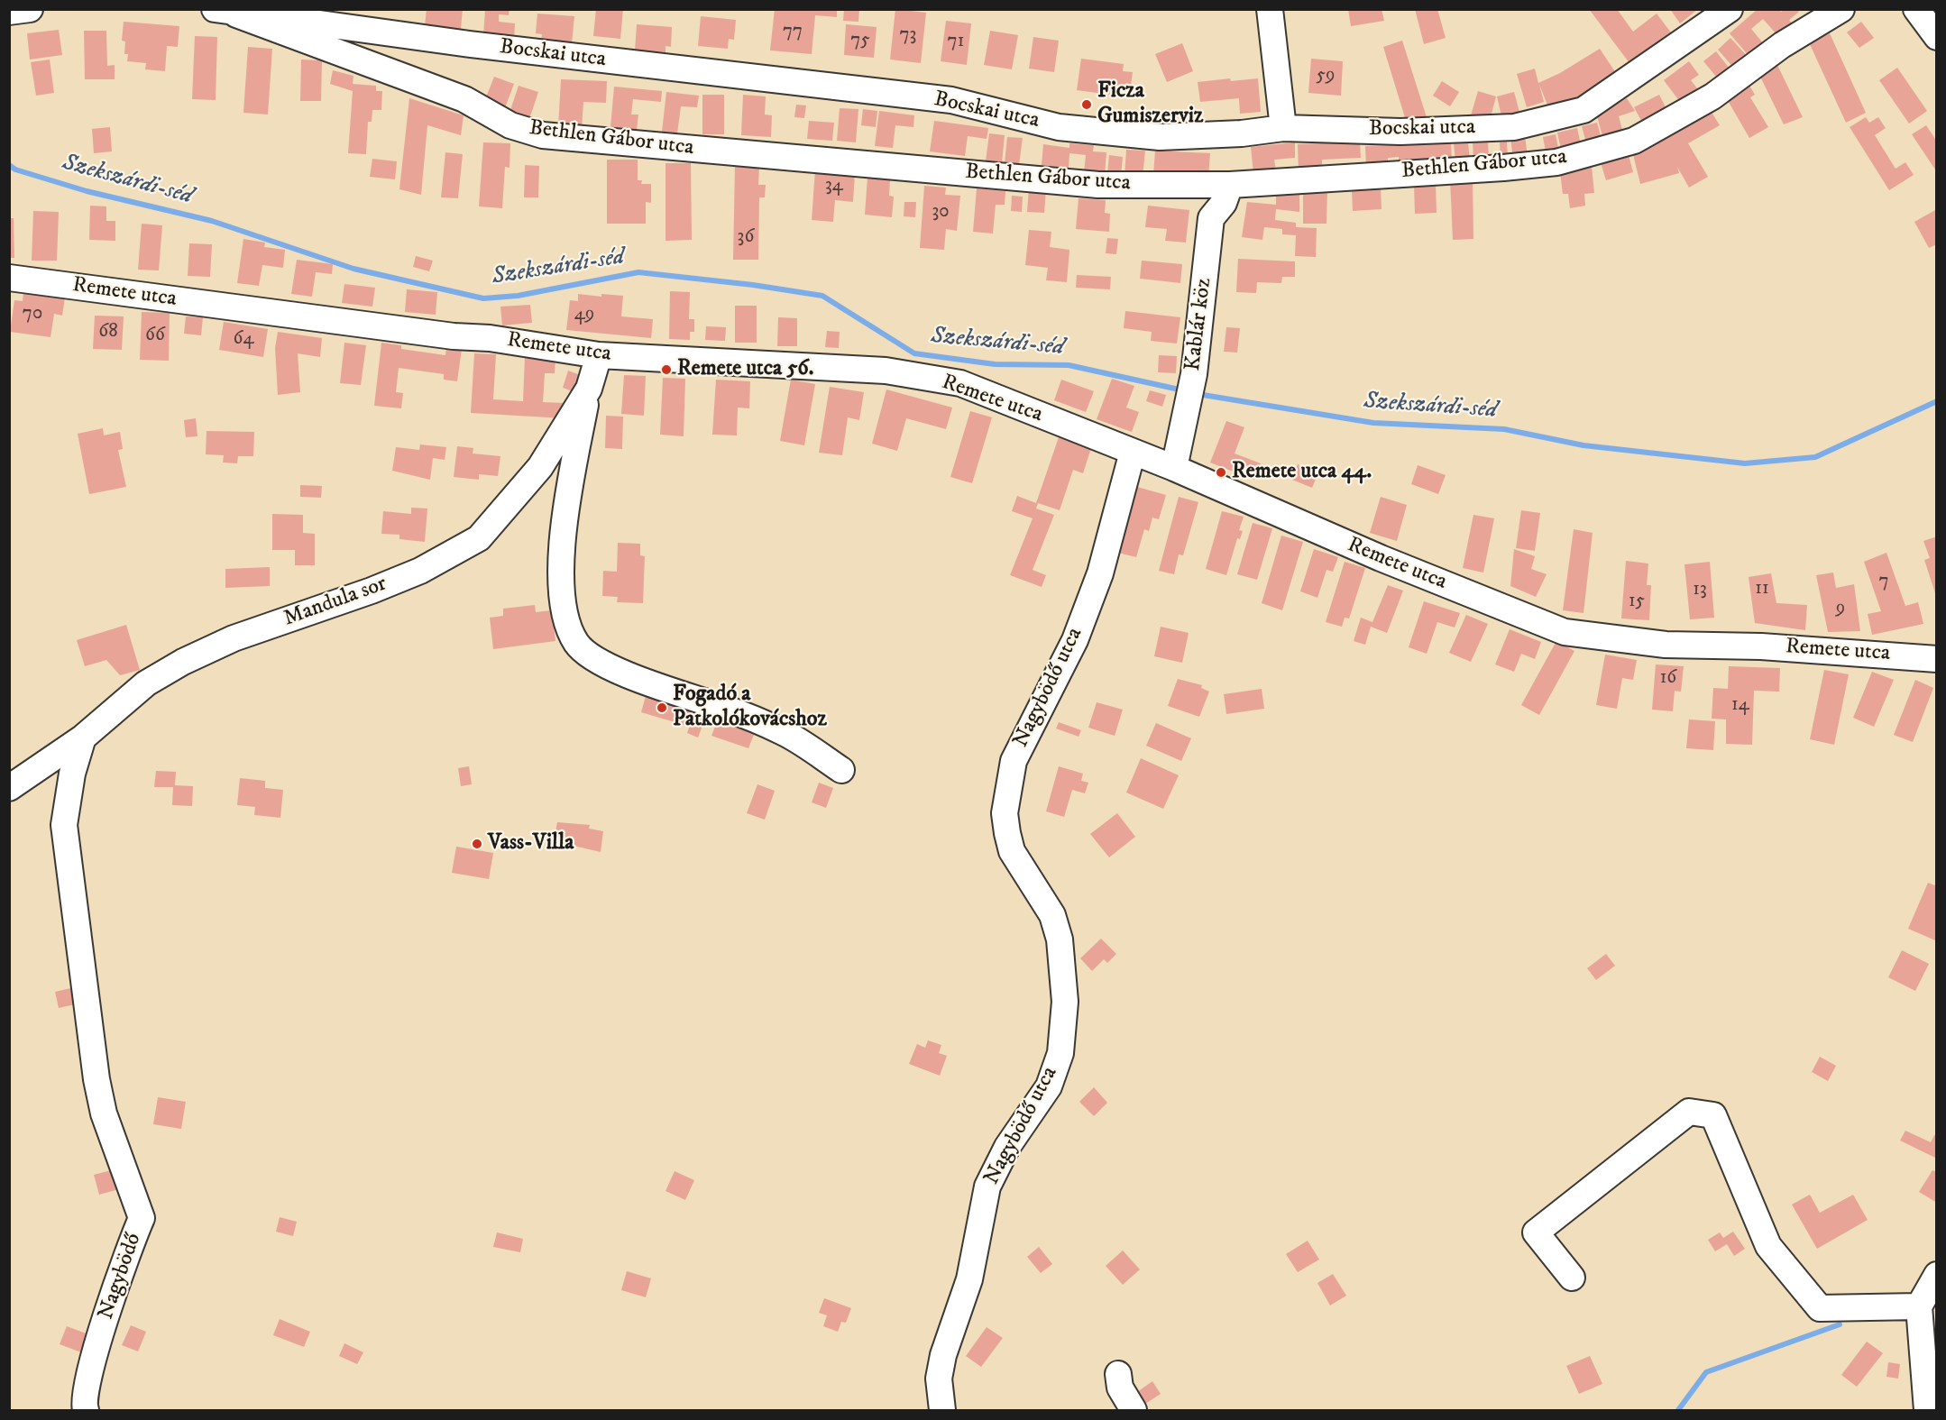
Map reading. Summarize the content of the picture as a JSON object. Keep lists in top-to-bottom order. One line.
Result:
{"streets":{"street":["Bocskai utca","Bethlen Gábor utca","Remete utca","Kablár köz","Mandula sor","Nagybödő utca","Nagybödő"]},"crossings":[["Bocskai utca","Bethlen Gábor utca"],["Bethlen Gábor utca","Kablár köz"],["Remete utca","Kablár köz"],["Remete utca","Mandula sor"],["Remete utca","Nagybödő utca"],["Mandula sor","Nagybödő"]],"water":["Szekszárdi-séd"],"places":["Ficza Gumiszerviz","Remete utca 56.","Remete utca 44.","Fogadó a Patkolókovácshoz","Vass-Villa"],"house_numbers":["77","73","75","71","59","34","30","36","70","49","68","66","64","7","11","13","15","9","16","14"]}
